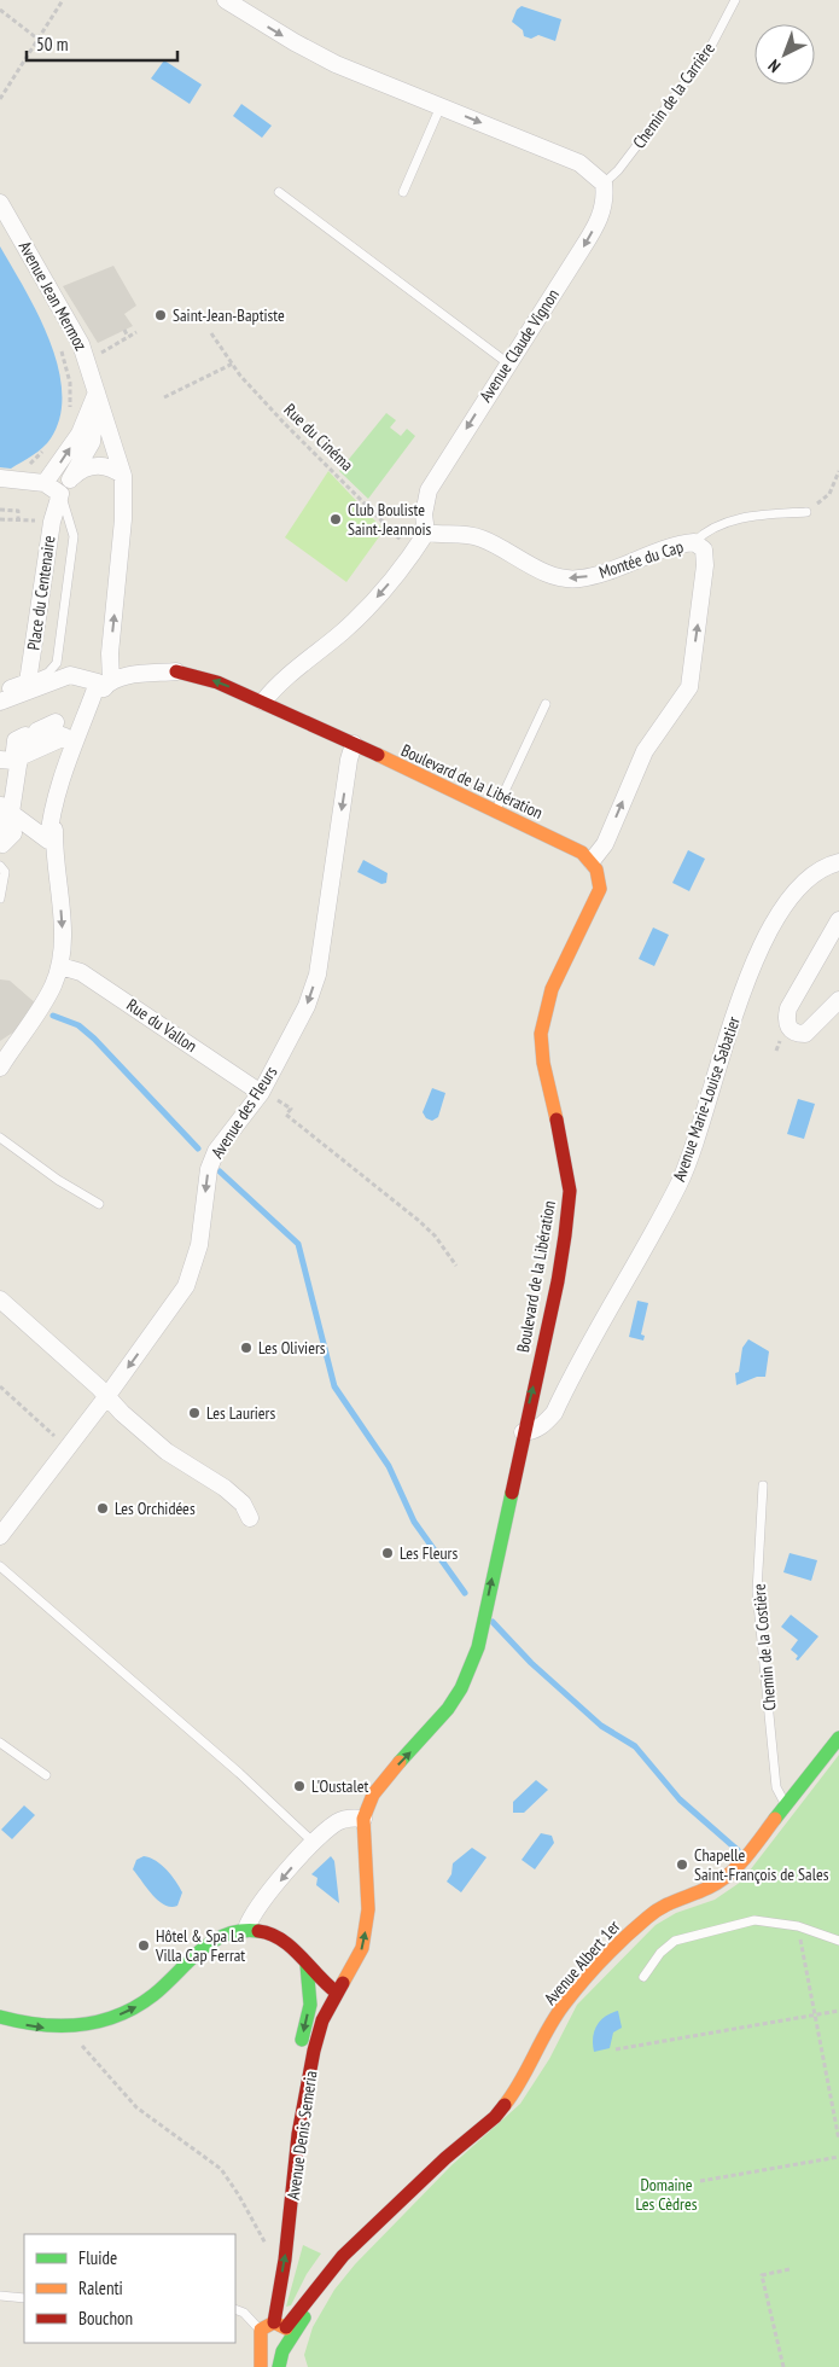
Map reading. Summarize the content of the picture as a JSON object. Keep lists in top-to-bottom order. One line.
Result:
{"streets":{"main road":["Boulevard de la Libération","Avenue Albert 1er","Avenue Denis Semeria"],"street":["Avenue Jean Mermoz","Avenue Claude Vignon","Montée du Cap","Place du Centenaire","Rue du Vallon","Avenue Marie-Louise Sabatier","Avenue des Fleurs"],"lane":["Chemin de la Carrière","Chemin de la Costière"],"path":["Rue du Cinéma"]},"crossings":[["Chemin de la Carrière","Avenue Claude Vignon"],["Avenue Jean Mermoz","Place du Centenaire"],["Avenue Claude Vignon","Montée du Cap"],["Boulevard de la Libération","Avenue Marie-Louise Sabatier"],["Boulevard de la Libération","Avenue des Fleurs"],["Boulevard de la Libération","Avenue Denis Semeria"],["Rue du Vallon","Avenue des Fleurs"],["Chemin de la Costière","Avenue Albert 1er"],["Avenue Albert 1er","Avenue Denis Semeria"]],"one_way":["Avenue Claude Vignon","Montée du Cap","Boulevard de la Libération","Avenue des Fleurs"],"parks":["Domaine Les Cèdres"],"places":["Saint-Jean-Baptiste","Club Bouliste Saint-Jeannois","Les Oliviers","Les Lauriers","Les Orchidées","Les Fleurs","L'Oustalet","Chapelle Saint-François de Sales","Hôtel & Spa La Villa Cap Ferrat"],"legend":["Fluide","Ralenti","Bouchon"],"scale_bar":"50 m","north":"bottom left"}
